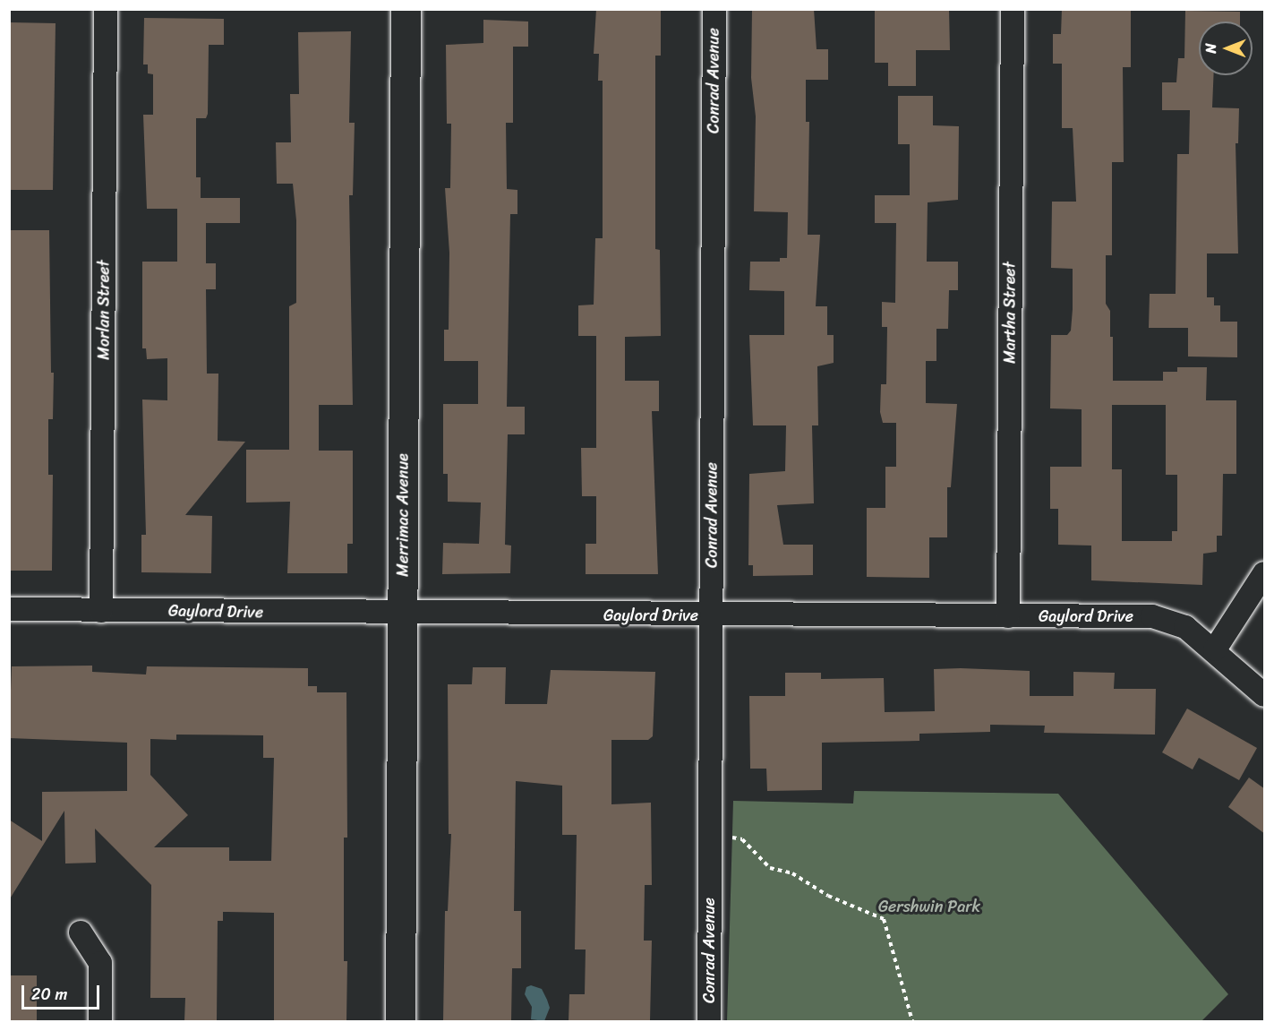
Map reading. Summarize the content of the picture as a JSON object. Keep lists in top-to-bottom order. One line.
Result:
{"streets":{"street":["Conrad Avenue","Morlan Street","Martha Street","Merrimac Avenue","Gaylord Drive"]},"crossings":[["Conrad Avenue","Gaylord Drive"],["Morlan Street","Gaylord Drive"],["Martha Street","Gaylord Drive"],["Merrimac Avenue","Gaylord Drive"]],"parks":["Gershwin Park"],"scale_bar":"20 m","north":"left"}
